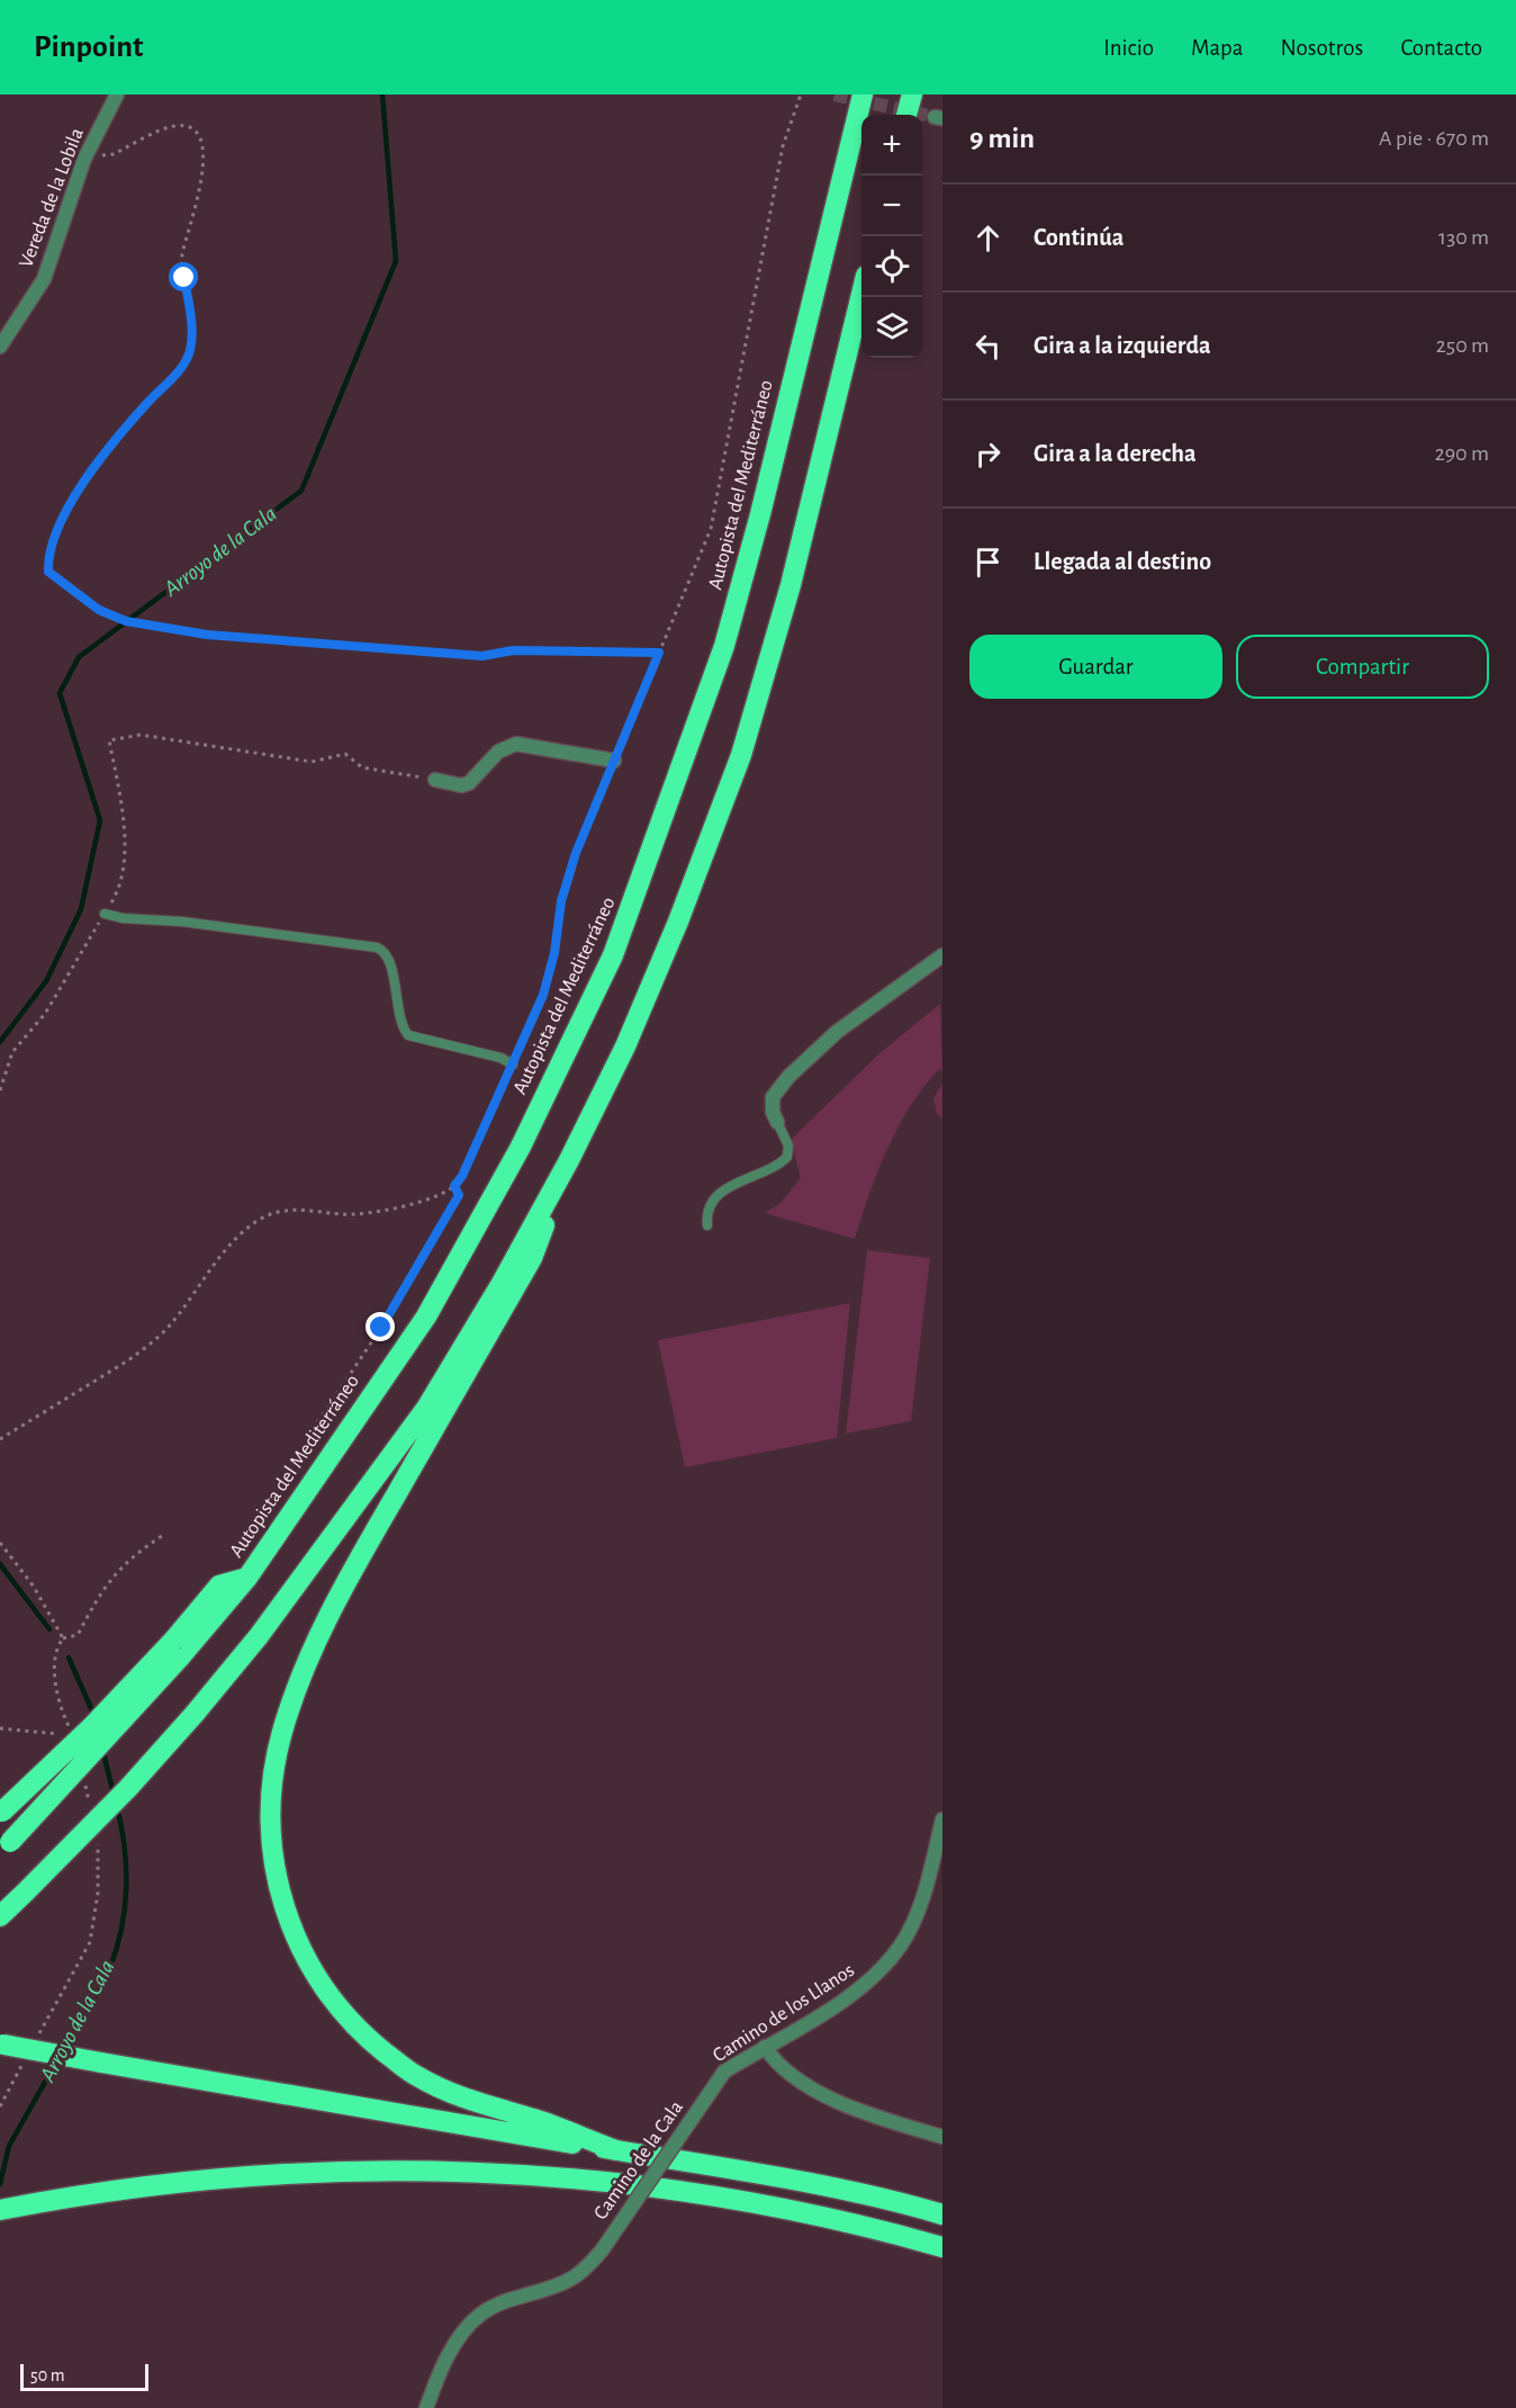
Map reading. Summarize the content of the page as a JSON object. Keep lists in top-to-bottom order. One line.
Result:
{"streets":{"highway":["Autopista del Mediterráneo"],"street":["Vereda de la Lobila","Camino de los Llanos","Camino de la Cala"]},"crossings":[["Camino de los Llanos","Camino de la Cala"]],"water":["Arroyo de la Cala"],"scale_bar":"50 m","page":{"header":"Pinpoint","nav":["Inicio","Mapa","Nosotros","Contacto"],"heading":["9 min","A pie · 670 m"],"map_buttons":["+","−"],"list":[["Continúa","130 m"],["Gira a la izquierda","250 m"],["Gira a la derecha","290 m"],"Llegada al destino"],"buttons":["Guardar","Compartir"],"scale":"50 m"}}
